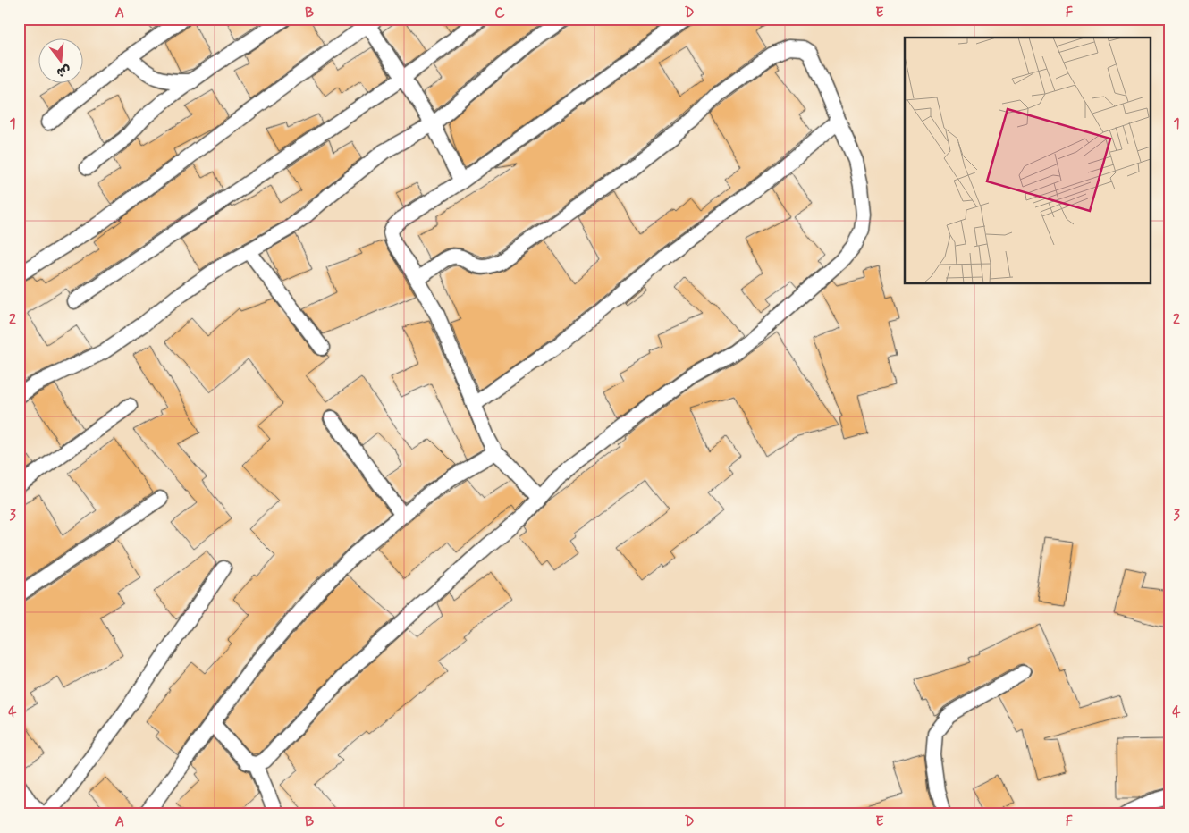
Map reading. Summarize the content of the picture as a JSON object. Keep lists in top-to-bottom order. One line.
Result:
{"north":"bottom","grid":{"columns":["A","B","C","D","E","F"],"rows":["1","2","3","4"]}}
